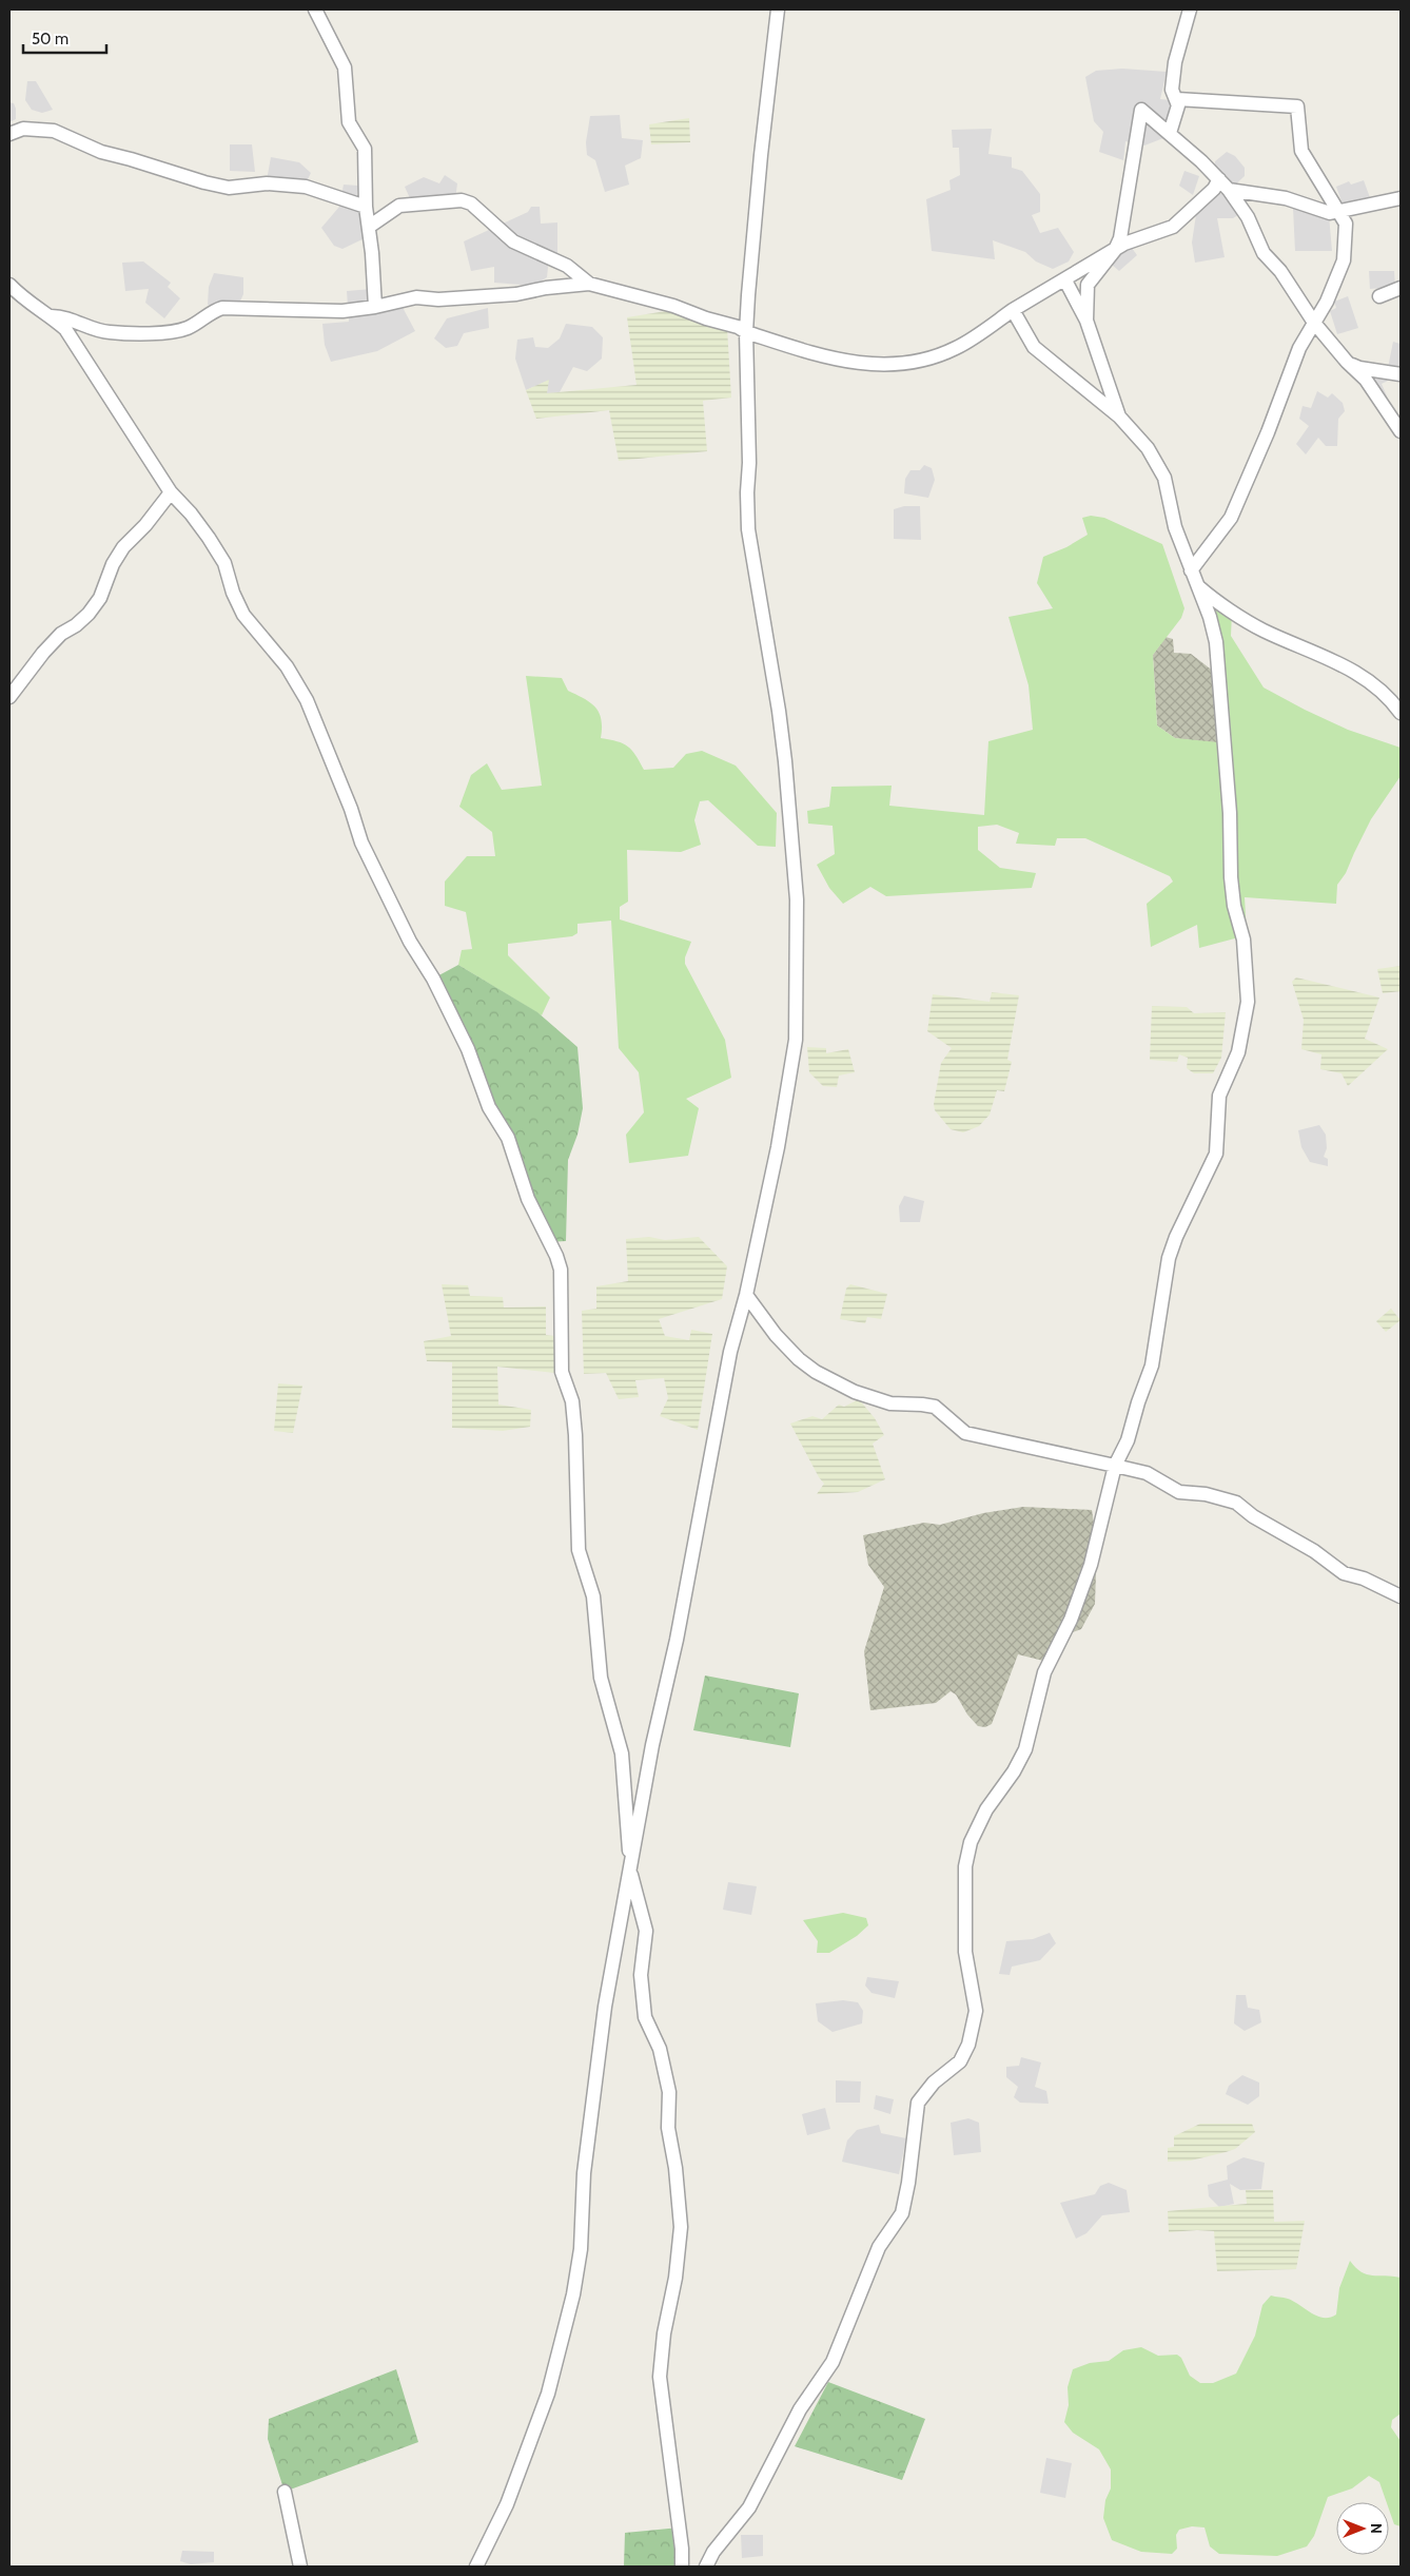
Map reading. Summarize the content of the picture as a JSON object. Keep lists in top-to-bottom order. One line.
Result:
{"scale_bar":"50 m","north":"right"}
